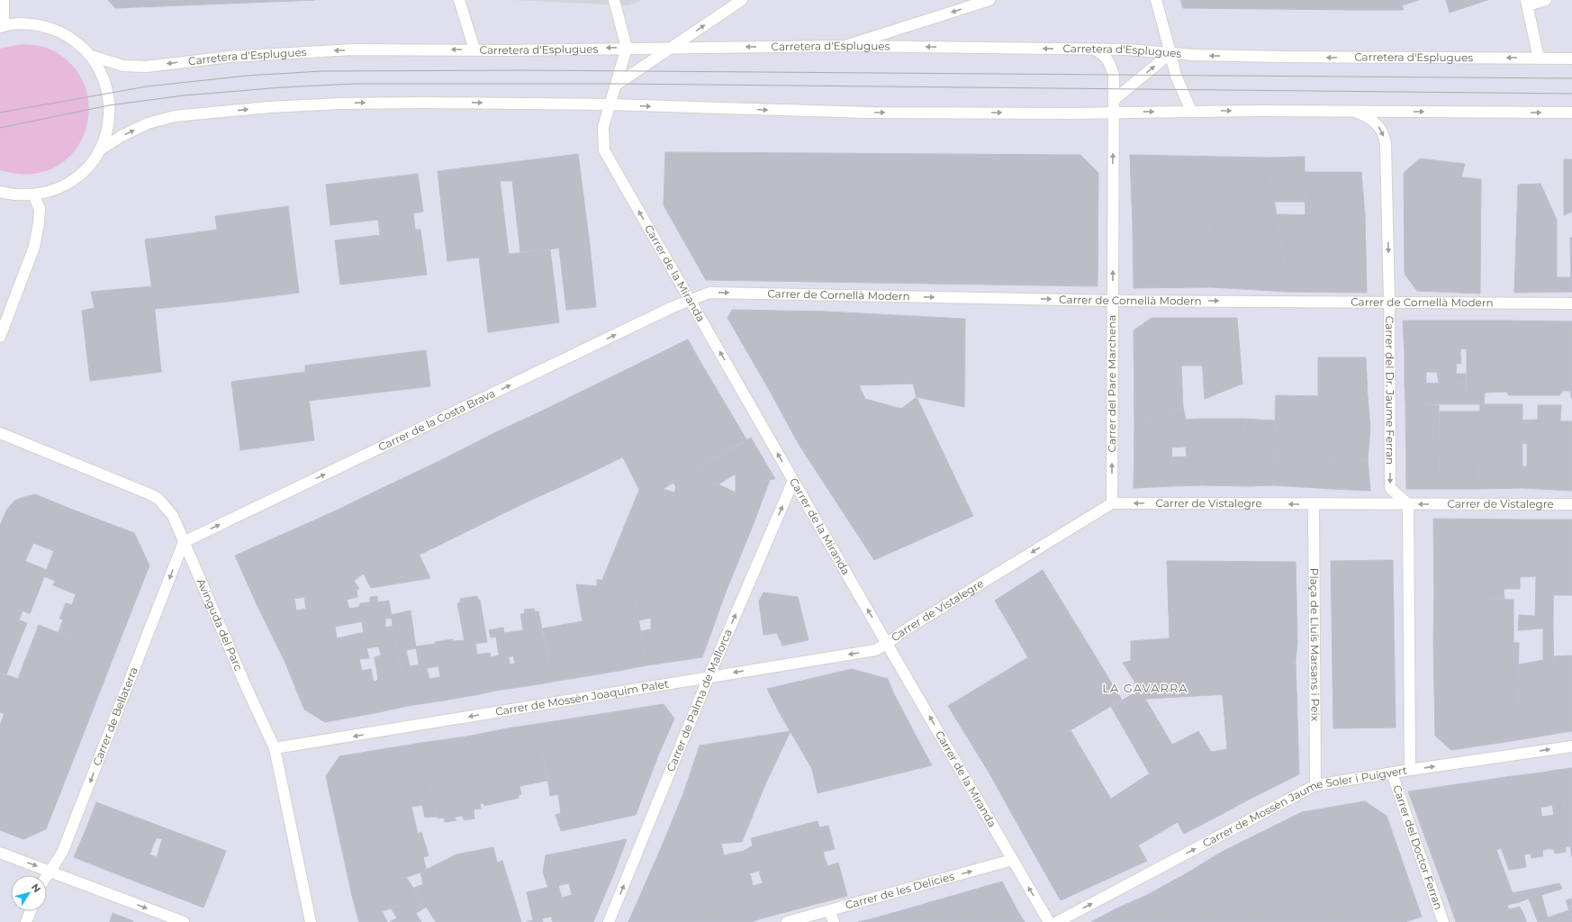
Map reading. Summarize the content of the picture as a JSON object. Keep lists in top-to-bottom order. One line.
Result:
{"streets":{"street":["Carretera d'Esplugues","Carrer de la Miranda","Carrer de Cornellà Modern","Carrer del Pare Marchena","Carrer del Dr. Jaume Ferran","Carrer de la Costa Brava","Carrer de Vistalegre","Avinguda del Parc","Plaça de Lluís Marsans i Peix","Carrer de Mossèn Joaquim Palet","Carrer de Palma de Mallorca","Carrer de Bellaterra","Carrer de Mossèn Jaume Soler i Puigvert","Carrer del Doctor Ferran","Carrer de les Delícies"]},"crossings":[["Carretera d'Esplugues","Carrer de la Miranda"],["Carretera d'Esplugues","Carrer del Pare Marchena"],["Carrer de la Miranda","Carrer de Cornellà Modern"],["Carrer de la Miranda","Carrer de la Costa Brava"],["Carrer de la Miranda","Carrer de Vistalegre"],["Carrer de la Miranda","Carrer de Mossèn Joaquim Palet"],["Carrer de la Miranda","Carrer de Palma de Mallorca"],["Carrer de la Miranda","Carrer de les Delícies"],["Carrer de Cornellà Modern","Carrer del Pare Marchena"],["Carrer de Cornellà Modern","Carrer del Dr. Jaume Ferran"],["Carrer de Cornellà Modern","Carrer de la Costa Brava"],["Carrer del Pare Marchena","Carrer de Vistalegre"],["Carrer del Dr. Jaume Ferran","Carrer de Vistalegre"],["Carrer de la Costa Brava","Avinguda del Parc"],["Carrer de la Costa Brava","Carrer de Bellaterra"],["Carrer de Vistalegre","Plaça de Lluís Marsans i Peix"],["Carrer de Vistalegre","Carrer de Mossèn Joaquim Palet"],["Avinguda del Parc","Carrer de Mossèn Joaquim Palet"],["Avinguda del Parc","Carrer de Bellaterra"],["Plaça de Lluís Marsans i Peix","Carrer de Mossèn Jaume Soler i Puigvert"],["Carrer de Mossèn Joaquim Palet","Carrer de Palma de Mallorca"],["Carrer de Mossèn Jaume Soler i Puigvert","Carrer del Doctor Ferran"]],"one_way":["Carrer de la Miranda","Carrer de Cornellà Modern","Carrer del Pare Marchena","Carrer del Dr. Jaume Ferran","Carrer de la Costa Brava","Carrer de Vistalegre","Carrer de Mossèn Joaquim Palet","Carrer de Palma de Mallorca","Carrer de Bellaterra","Carrer de Mossèn Jaume Soler i Puigvert","Carrer de les Delícies"],"districts":["LA GAVARRA"],"north":"top right"}
